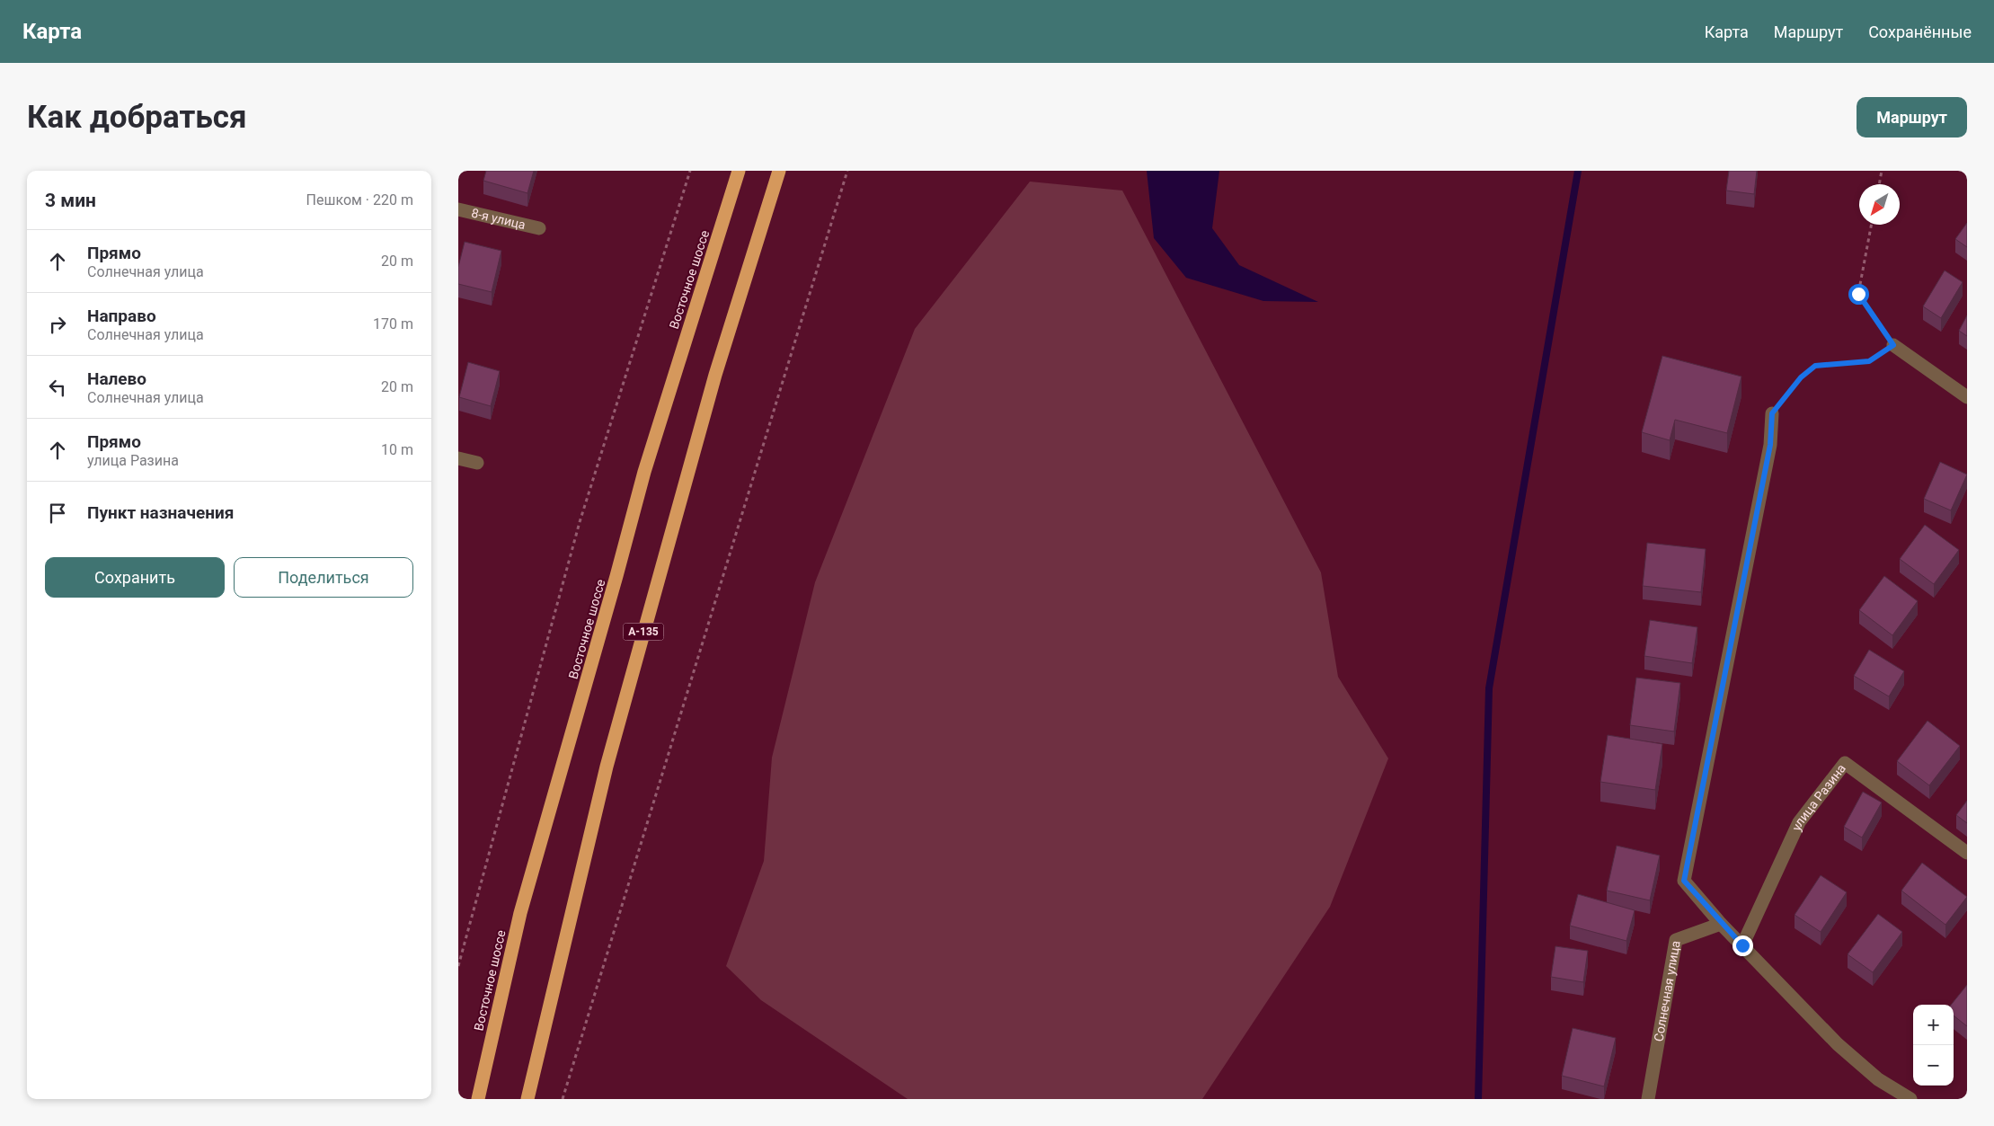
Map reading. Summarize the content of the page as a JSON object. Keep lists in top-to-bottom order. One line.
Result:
{"streets":{"highway":["Восточное шоссе","А-135"],"street":["8-я улица","улица Разина","Солнечная улица"]},"north":"bottom left","page":{"header":"Карта","nav":["Карта","Маршрут","Сохранённые"],"buttons":["Маршрут",["Сохранить","Поделиться"]],"title":"Как добраться","heading":["3 мин","Пешком · 220 m"],"list":[["Прямо","Солнечная улица","20 m"],["Направо","Солнечная улица","170 m"],["Налево","Солнечная улица","20 m"],["Прямо","улица Разина","10 m"],"Пункт назначения"],"map_buttons":["+","−"]}}
